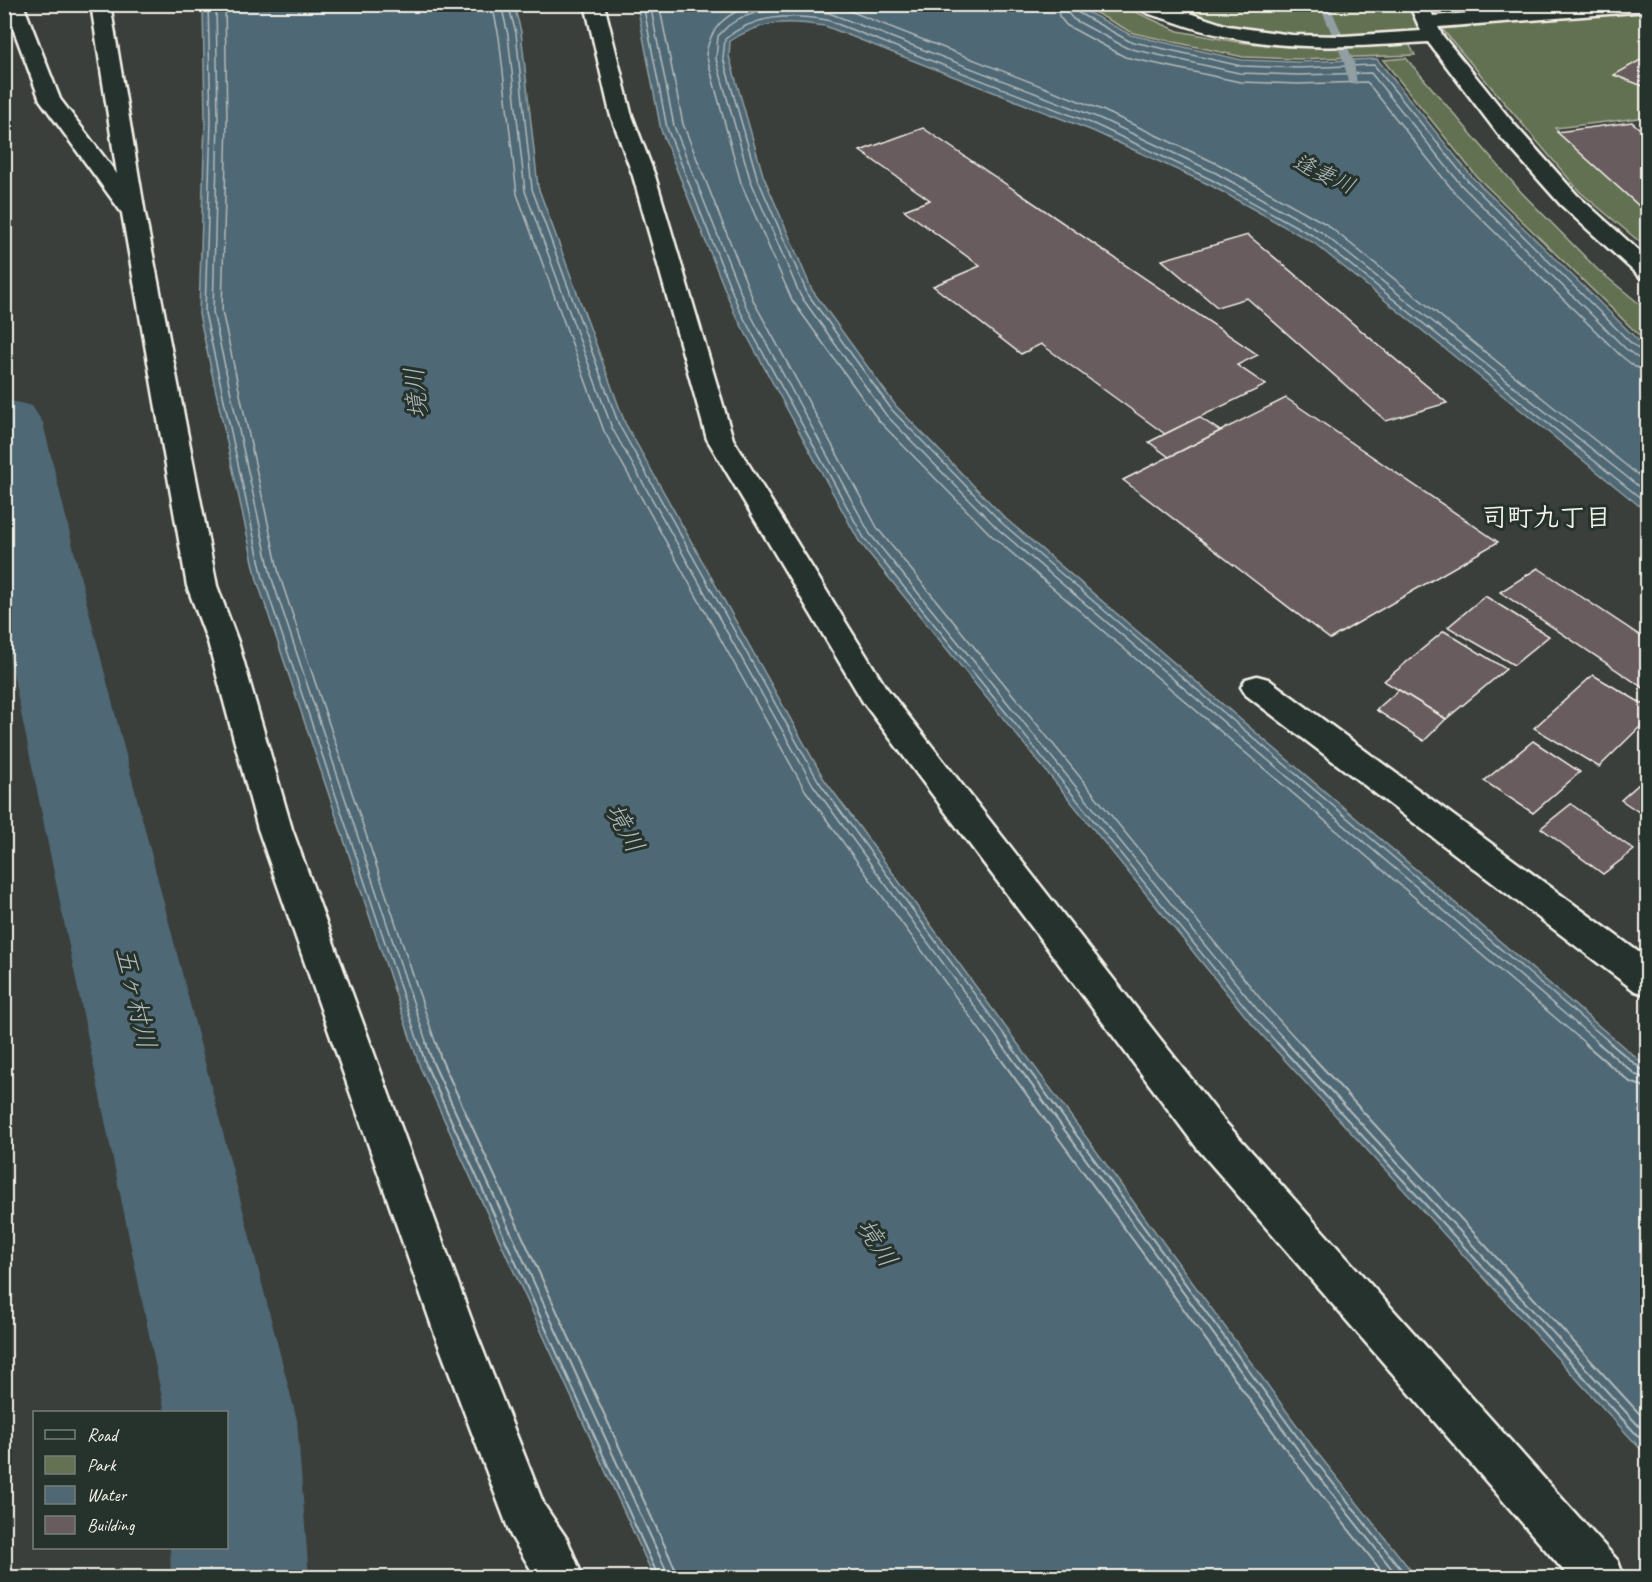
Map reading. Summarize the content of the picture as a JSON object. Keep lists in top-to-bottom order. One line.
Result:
{"districts":["司町九丁目"],"water":["逢妻川","境川","五ヶ村川"],"legend":["Road","Park","Water","Building"]}
